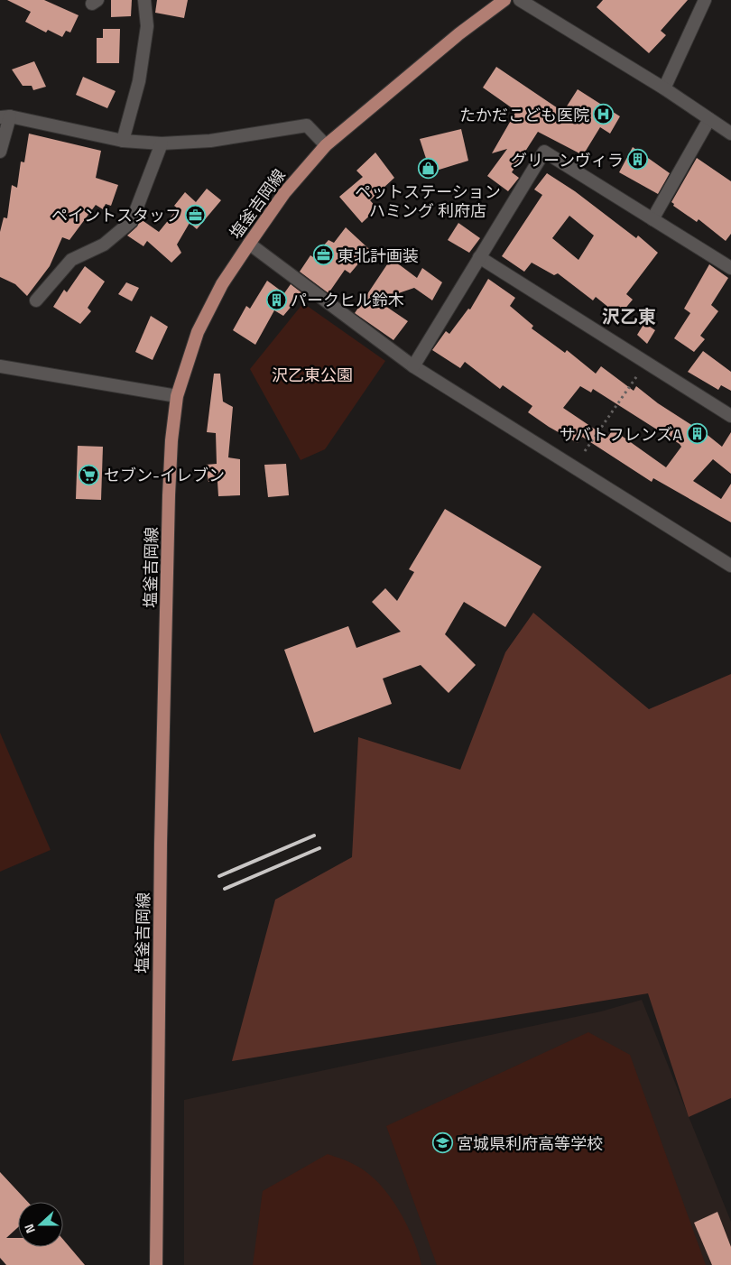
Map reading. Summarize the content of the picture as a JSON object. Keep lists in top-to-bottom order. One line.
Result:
{"streets":{"main road":["塩釜吉岡線"]},"districts":["沢乙東"],"parks":["沢乙東公園"],"places":{"hospital":["たかだこども医院"],"building":["グリーンヴィラ","パークヒル鈴木","サバトフレンズA"],"shop":["ペットステーション ハミング 利府店"],"office":["ペイントスタッフ","東北計画装"],"supermarket":["セブン-イレブン"],"school or university":["宮城県利府高等学校"]},"north":"left"}
